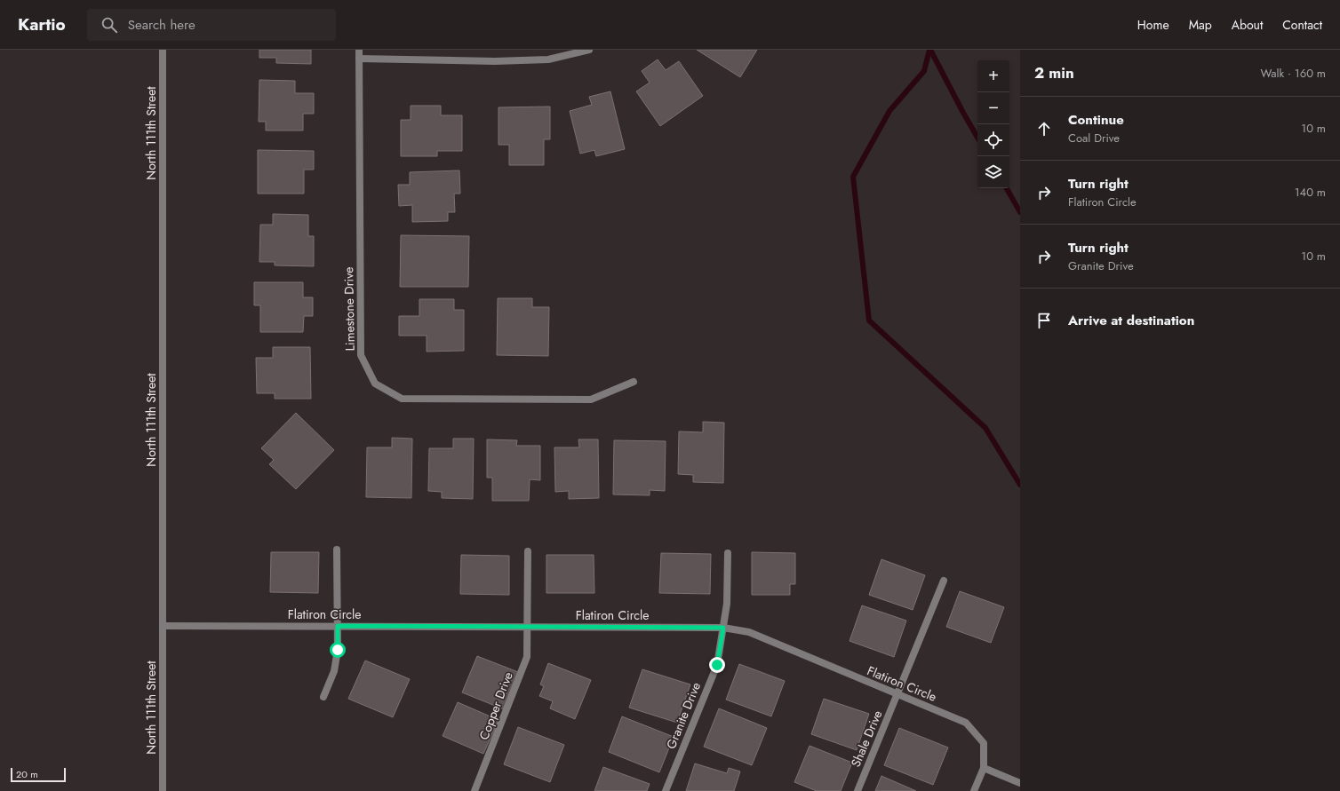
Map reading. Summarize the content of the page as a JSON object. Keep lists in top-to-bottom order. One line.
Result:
{"streets":{"street":["North 111th Street","Limestone Drive","Flatiron Circle","Copper Drive","Granite Drive","Shale Drive"]},"crossings":[["North 111th Street","Flatiron Circle"],["Flatiron Circle","Copper Drive"],["Flatiron Circle","Granite Drive"],["Flatiron Circle","Shale Drive"]],"scale_bar":"20 m","page":{"header":"Kartio","search":"Search here","nav":["Home","Map","About","Contact"],"heading":["2 min","Walk · 160 m"],"map_buttons":["+","−"],"list":[["Continue","Coal Drive","10 m"],["Turn right","Flatiron Circle","140 m"],["Turn right","Granite Drive","10 m"],"Arrive at destination"],"scale":"20 m"}}
